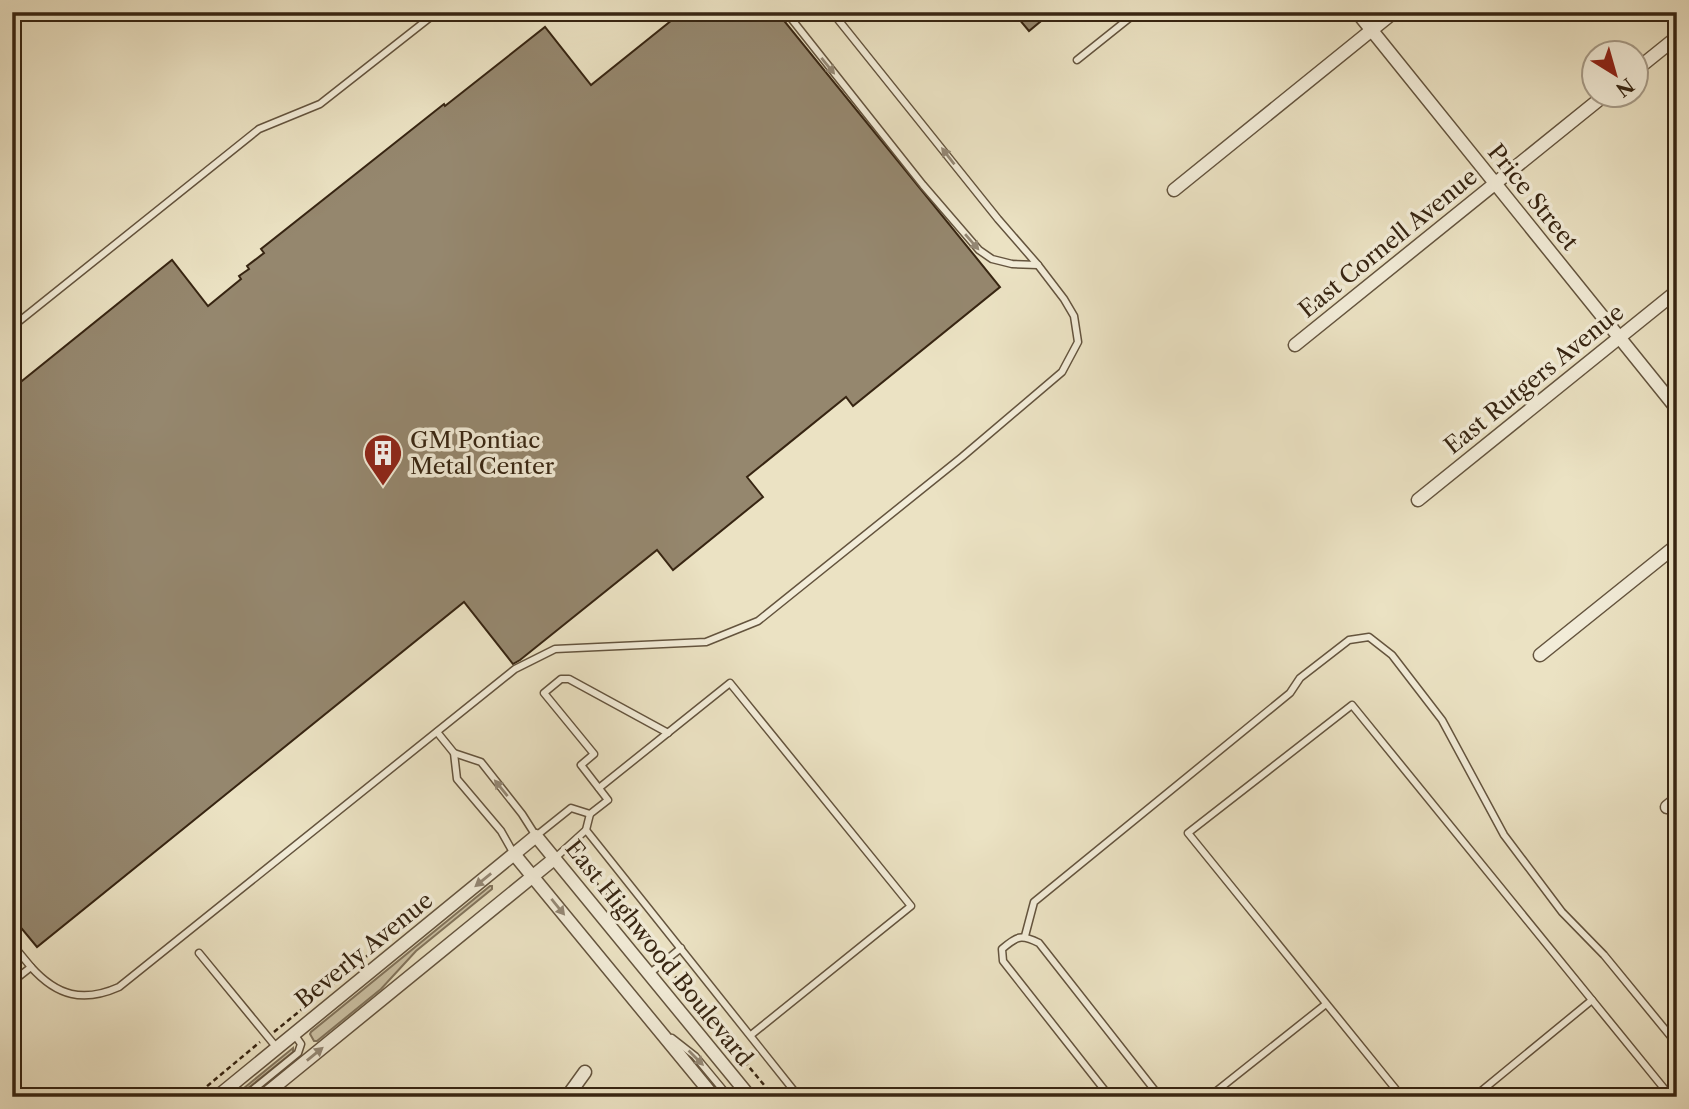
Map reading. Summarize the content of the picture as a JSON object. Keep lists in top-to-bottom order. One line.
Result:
{"streets":{"street":["Price Street","East Cornell Avenue","East Rutgers Avenue","Beverly Avenue","East Highwood Boulevard"]},"crossings":[["Price Street","East Cornell Avenue"],["Price Street","East Rutgers Avenue"],["Beverly Avenue","East Highwood Boulevard"]],"places":{"building":["GM Pontiac Metal Center"]},"north":"bottom right"}
